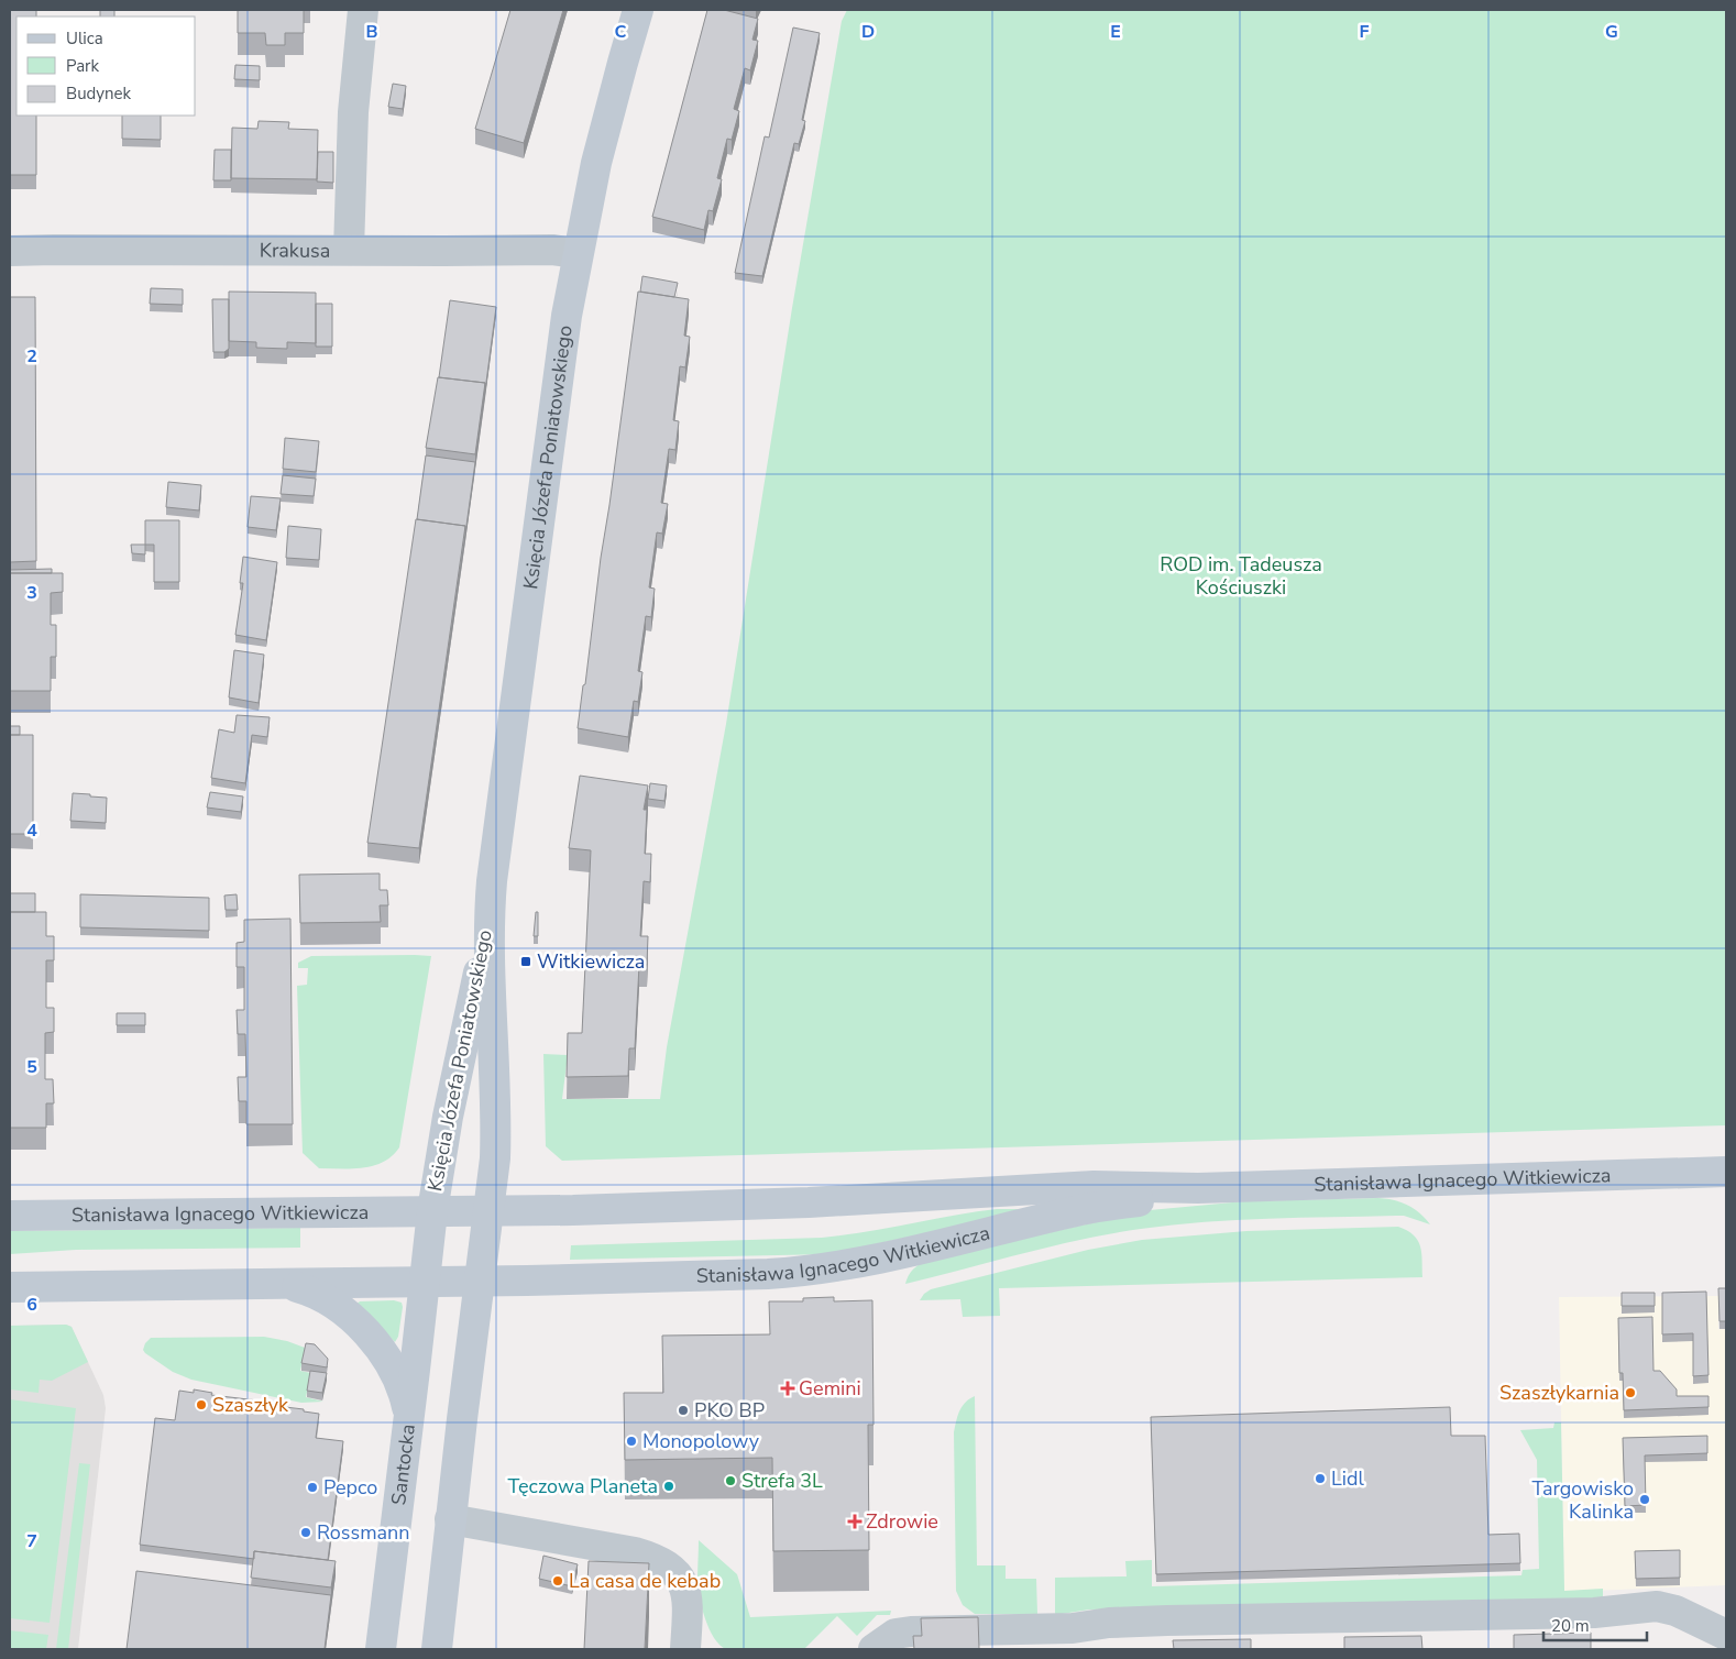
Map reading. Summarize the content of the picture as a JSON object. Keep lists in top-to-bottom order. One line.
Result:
{"streets":{"street":["Krakusa","Księcia Józefa Poniatowskiego","Stanisława Ignacego Witkiewicza","Santocka"]},"crossings":[["Krakusa","Księcia Józefa Poniatowskiego"],["Księcia Józefa Poniatowskiego","Stanisława Ignacego Witkiewicza"],["Stanisława Ignacego Witkiewicza","Santocka"]],"parks":["ROD im. Tadeusza Kościuszki"],"places":{"transit":["Witkiewicza"],"health":["Gemini","Zdrowie"],"other":["Szaszłykarnia","Szaszłyk","PKO BP","Monopolowy","Lidl","Strefa 3L","Tęczowa Planeta","Pepco","Targowisko Kalinka","Rossmann","La casa de kebab"]},"legend":["Ulica","Park","Budynek"],"scale_bar":"20 m","grid":{"columns":["B","C","D","E","F","G"],"rows":["2","3","4","5","6","7"]}}
